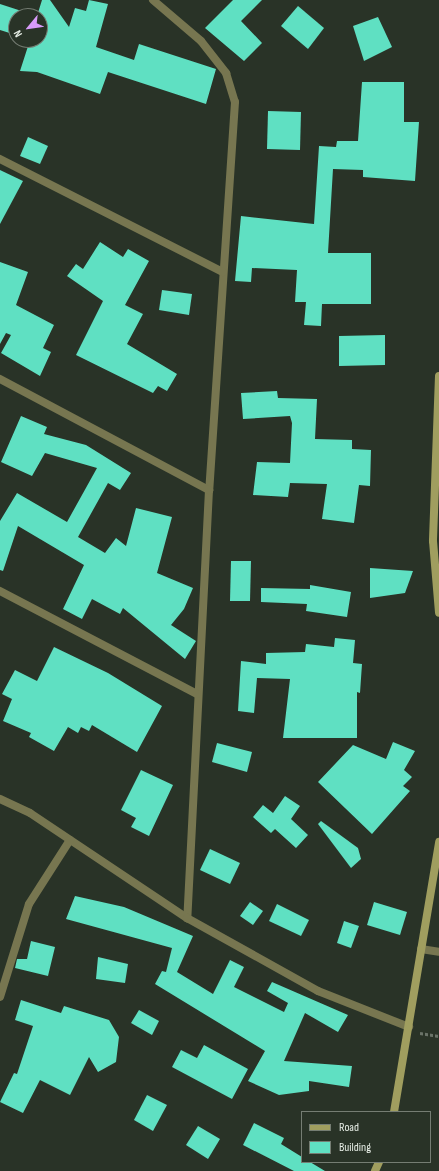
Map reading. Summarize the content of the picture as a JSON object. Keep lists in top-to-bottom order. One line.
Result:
{"legend":["Road","Building"],"north":"bottom left"}
